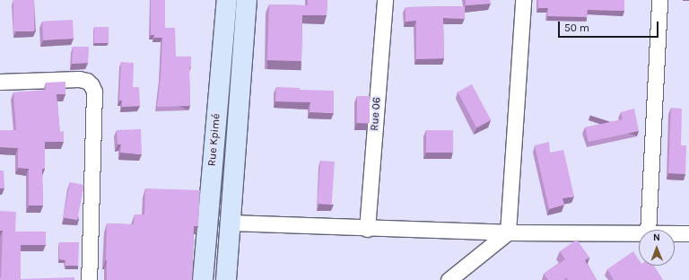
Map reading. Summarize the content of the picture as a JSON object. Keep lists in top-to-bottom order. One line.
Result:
{"streets":{"main road":["Rue Kpimé"],"street":["Rue 06"]},"scale_bar":"50 m","north":"top"}
